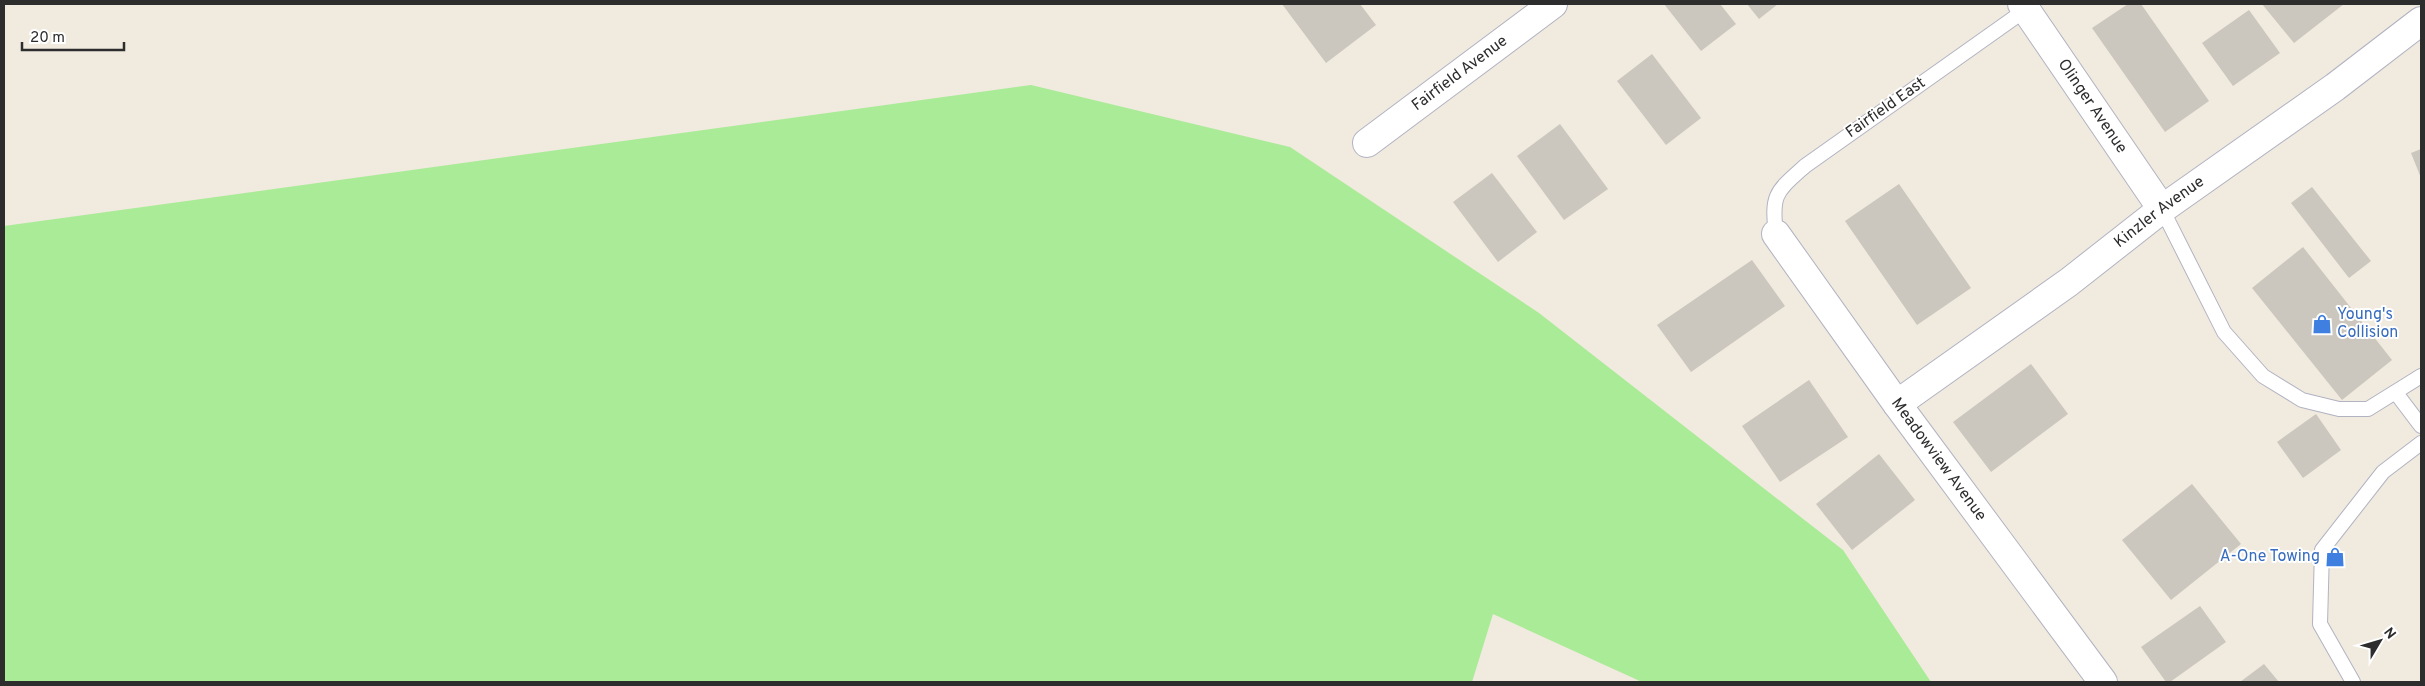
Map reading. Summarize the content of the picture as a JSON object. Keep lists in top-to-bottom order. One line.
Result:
{"streets":{"street":["Fairfield Avenue","Olinger Avenue","Kinzler Avenue","Meadowview Avenue"],"lane":["Fairfield East"]},"crossings":[["Olinger Avenue","Fairfield East"],["Olinger Avenue","Kinzler Avenue"],["Fairfield East","Meadowview Avenue"],["Kinzler Avenue","Meadowview Avenue"]],"places":{"shop":["Young's Collision","A-One Towing"]},"scale_bar":"20 m","north":"top right"}
